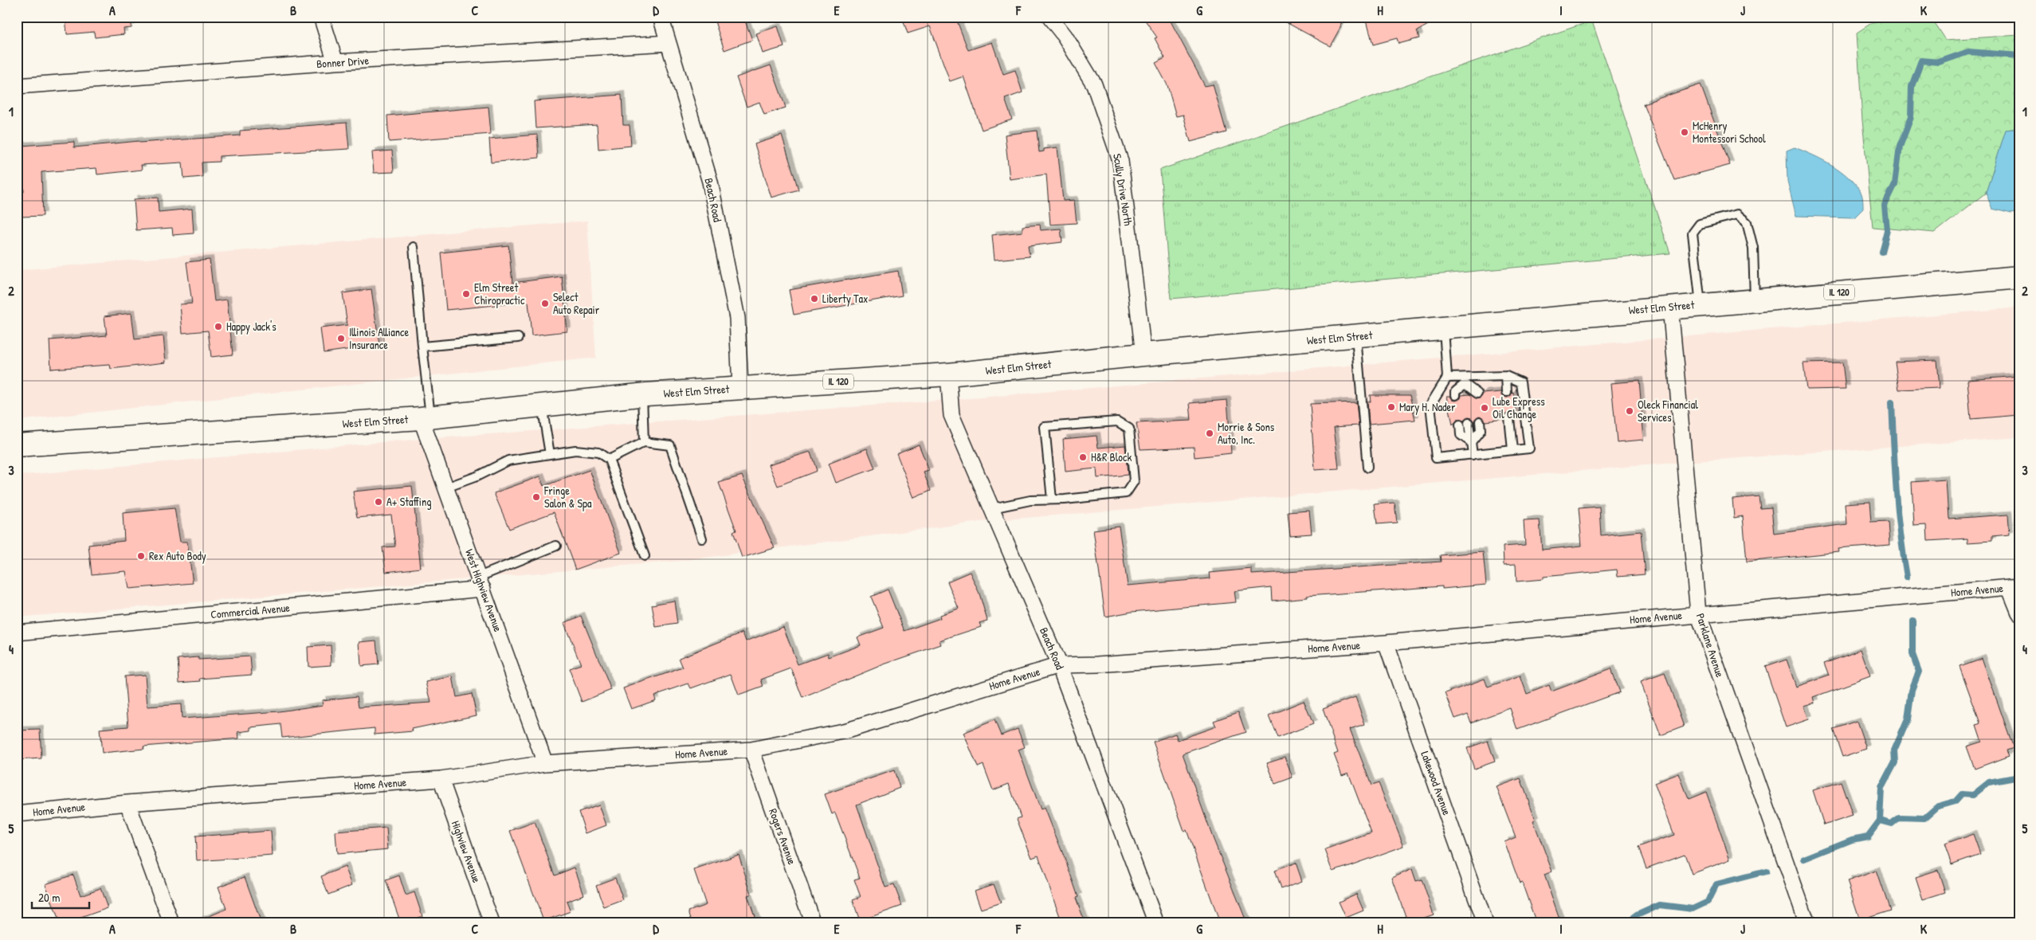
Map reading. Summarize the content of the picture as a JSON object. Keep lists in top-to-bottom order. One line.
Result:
{"streets":{"main road":["IL 120","West Elm Street"],"street":["Bonner Drive","Scully Drive North","Beach Road","West Highview Avenue","Home Avenue","Commercial Avenue","Parklane Avenue","Lakewood Avenue","Rogers Avenue","Highview Avenue"]},"crossings":[["Bonner Drive","Beach Road"],["Scully Drive North","West Elm Street"],["Beach Road","West Elm Street"],["Beach Road","Home Avenue"],["West Elm Street","West Highview Avenue"],["West Elm Street","Parklane Avenue"],["West Highview Avenue","Home Avenue"],["West Highview Avenue","Commercial Avenue"],["Home Avenue","Parklane Avenue"],["Home Avenue","Lakewood Avenue"],["Home Avenue","Rogers Avenue"],["Home Avenue","Highview Avenue"]],"places":["McHenry Montessori School","Elm Street Chiropractic","Liberty Tax","Select Auto Repair","Happy Jack's","Illinois Alliance Insurance","Mary H. Nader","Lube Express Oil Change","Oleck Financial Services","Morrie & Sons Auto, Inc.","H&R Block","Fringe Salon & Spa","A+ Staffing","Rex Auto Body"],"scale_bar":"20 m","grid":{"columns":["A","B","C","D","E","F","G","H","I","J","K"],"rows":["1","2","3","4","5"]}}
